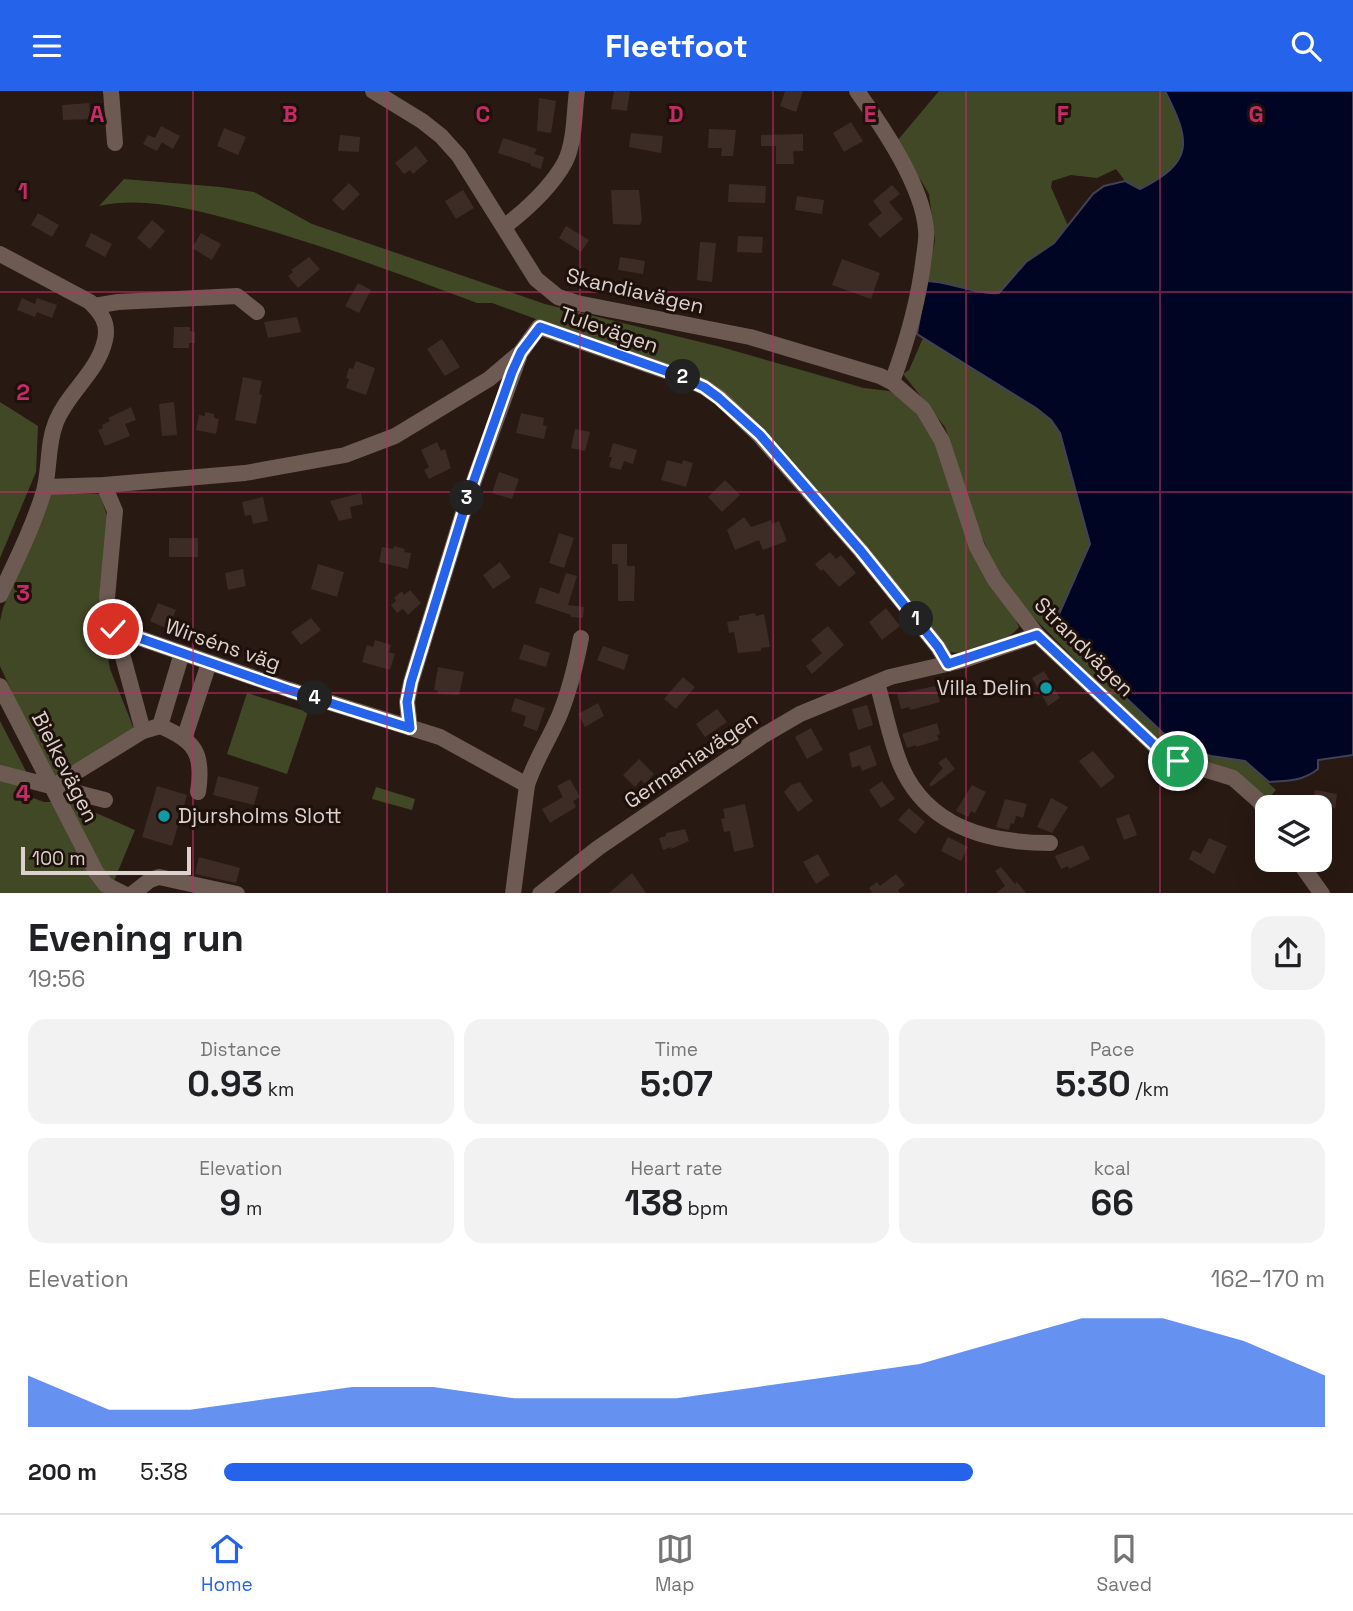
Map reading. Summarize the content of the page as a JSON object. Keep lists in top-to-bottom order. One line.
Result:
{"streets":{"street":["Skandiavägen","Tulevägen","Wirséns väg","Strandvägen","Germaniavägen","Bielkevägen"]},"crossings":[["Skandiavägen","Strandvägen"],["Tulevägen","Germaniavägen"],["Strandvägen","Germaniavägen"]],"places":["Villa Delin","Djursholms Slott"],"scale_bar":"100 m","page":{"header":"Fleetfoot","pins":["2","3","1","4"],"scale":"100 m","heading":["Evening run","19:56"],"stats":[["Distance","0.93 km"],["Time","5:07"],["Pace","5:30 /km"],["Elevation","9 m"],["Heart rate","138 bpm"],["kcal","66"]],"chart":["Elevation","162–170 m"],"list":[{"name":"200 m","note":"5:38"}],"tabs":["Home","Map","Saved"]},"grid":{"columns":["A","B","C","D","E","F","G"],"rows":["1","2","3","4"]}}
